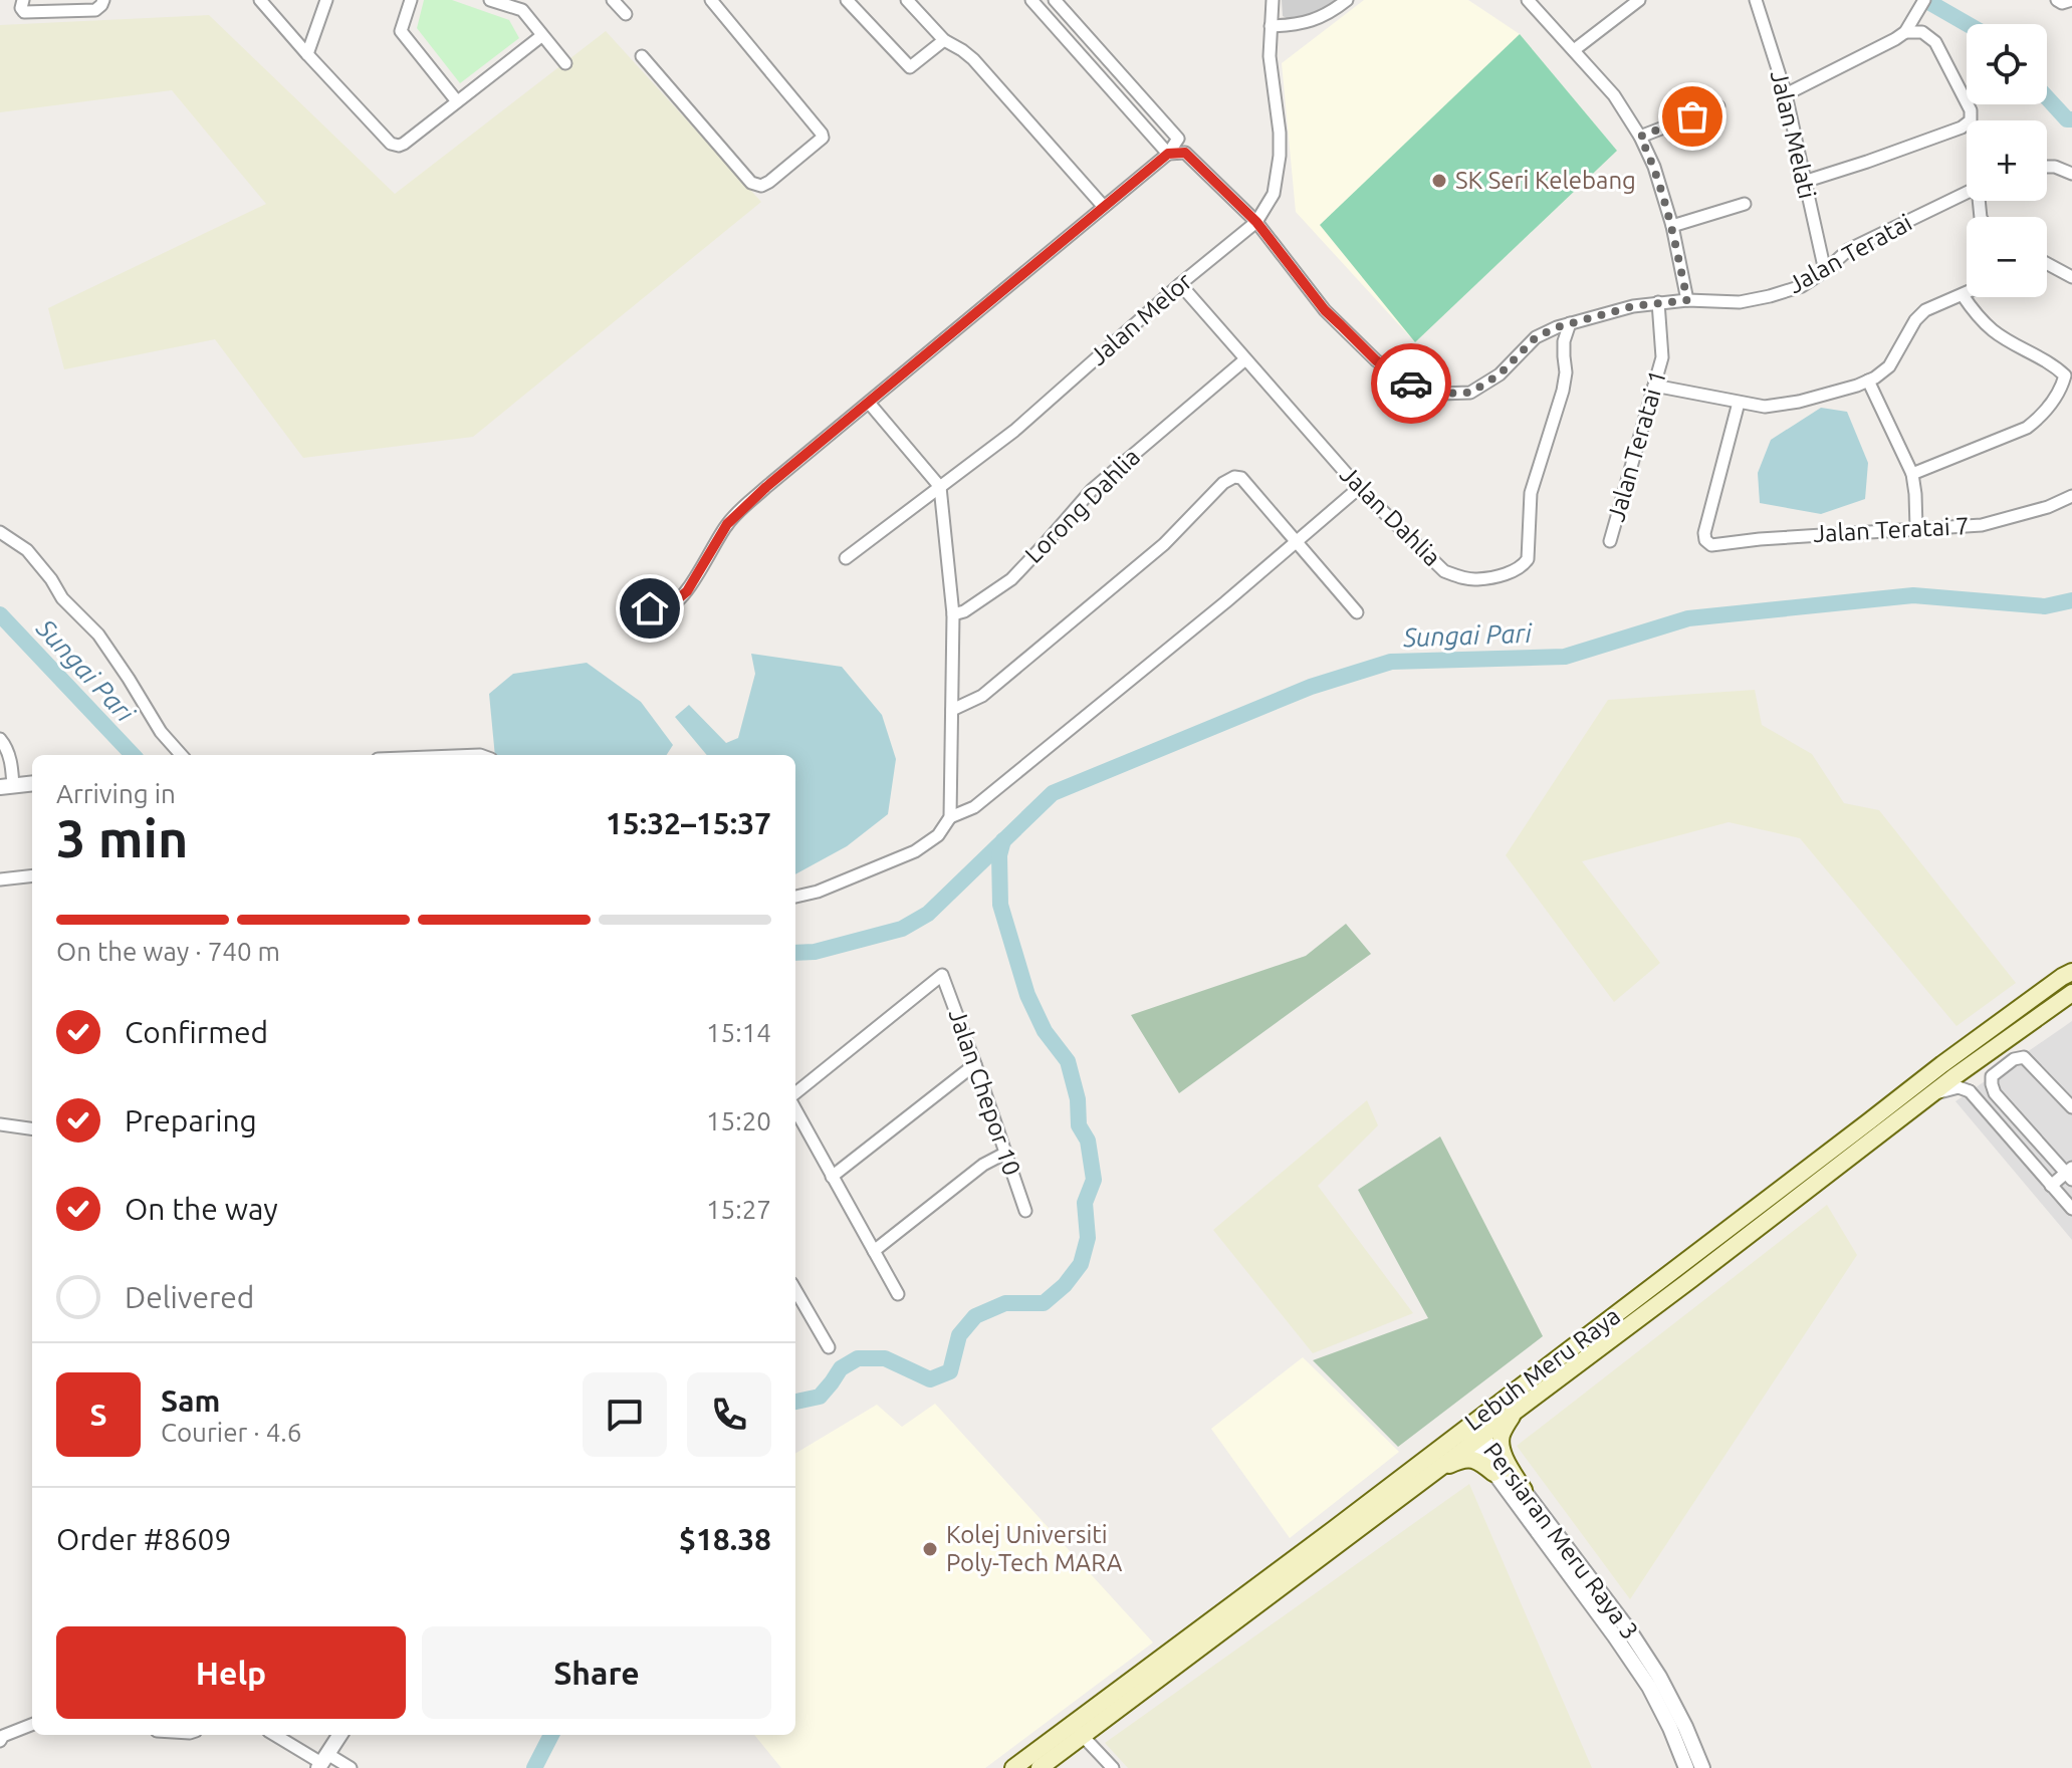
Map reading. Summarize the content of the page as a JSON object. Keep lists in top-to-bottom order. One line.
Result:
{"streets":{"main road":["Lebuh Meru Raya"],"street":["Jalan Melati","Jalan Teratai","Jalan Melor","Jalan Teratai 1","Lorong Dahlia","Jalan Dahlia","Jalan Teratai 7","Jalan Chepor 10","Persiaran Meru Raya 3"]},"crossings":[["Jalan Melati","Jalan Teratai"],["Jalan Teratai","Jalan Melor"],["Jalan Teratai","Jalan Teratai 1"],["Jalan Teratai","Jalan Dahlia"],["Jalan Melor","Jalan Dahlia"],["Lorong Dahlia","Jalan Dahlia"],["Lebuh Meru Raya","Persiaran Meru Raya 3"]],"water":["Sungai Pari"],"places":["SK Seri Kelebang","Kolej Universiti Poly-Tech MARA"],"page":{"map_buttons":["+","−"],"heading":["3 min","Arriving in","15:32–15:37"],"panel":["Sam","Courier · 4.6","Order #8609","$18.38"],"bar":"On the way · 740 m","list":[["Confirmed","15:14"],["Preparing","15:20"],["On the way","15:27"],"Delivered"],"round":"S","buttons":["Help","Share"]}}
